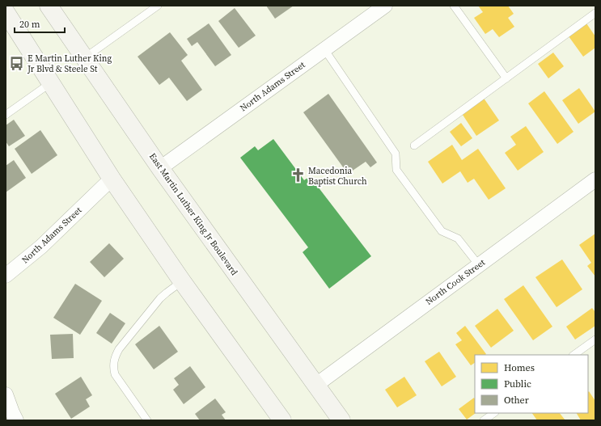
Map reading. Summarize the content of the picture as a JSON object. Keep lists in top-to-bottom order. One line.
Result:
{"streets":{"main road":["East Martin Luther King Jr Boulevard"],"street":["North Adams Street","North Cook Street"]},"crossings":[["North Adams Street","East Martin Luther King Jr Boulevard"],["East Martin Luther King Jr Boulevard","North Cook Street"]],"places":{"bus stop":["E Martin Luther King Jr Blvd & Steele St"],"church":["Macedonia Baptist Church"]},"legend":["Homes","Public","Other"],"scale_bar":"20 m"}
